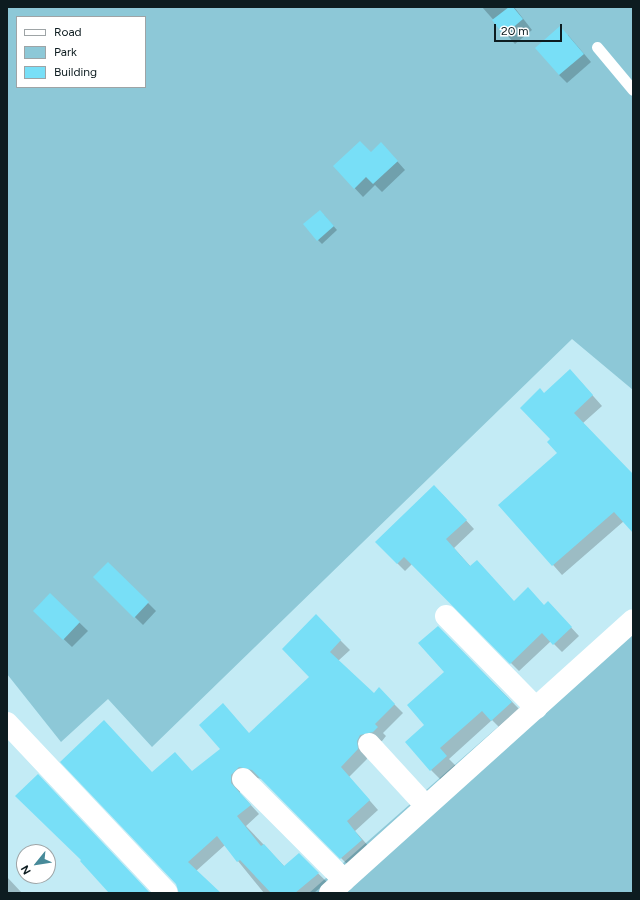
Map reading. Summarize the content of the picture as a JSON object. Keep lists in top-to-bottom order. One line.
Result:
{"legend":["Road","Park","Building"],"scale_bar":"20 m","north":"bottom left"}
